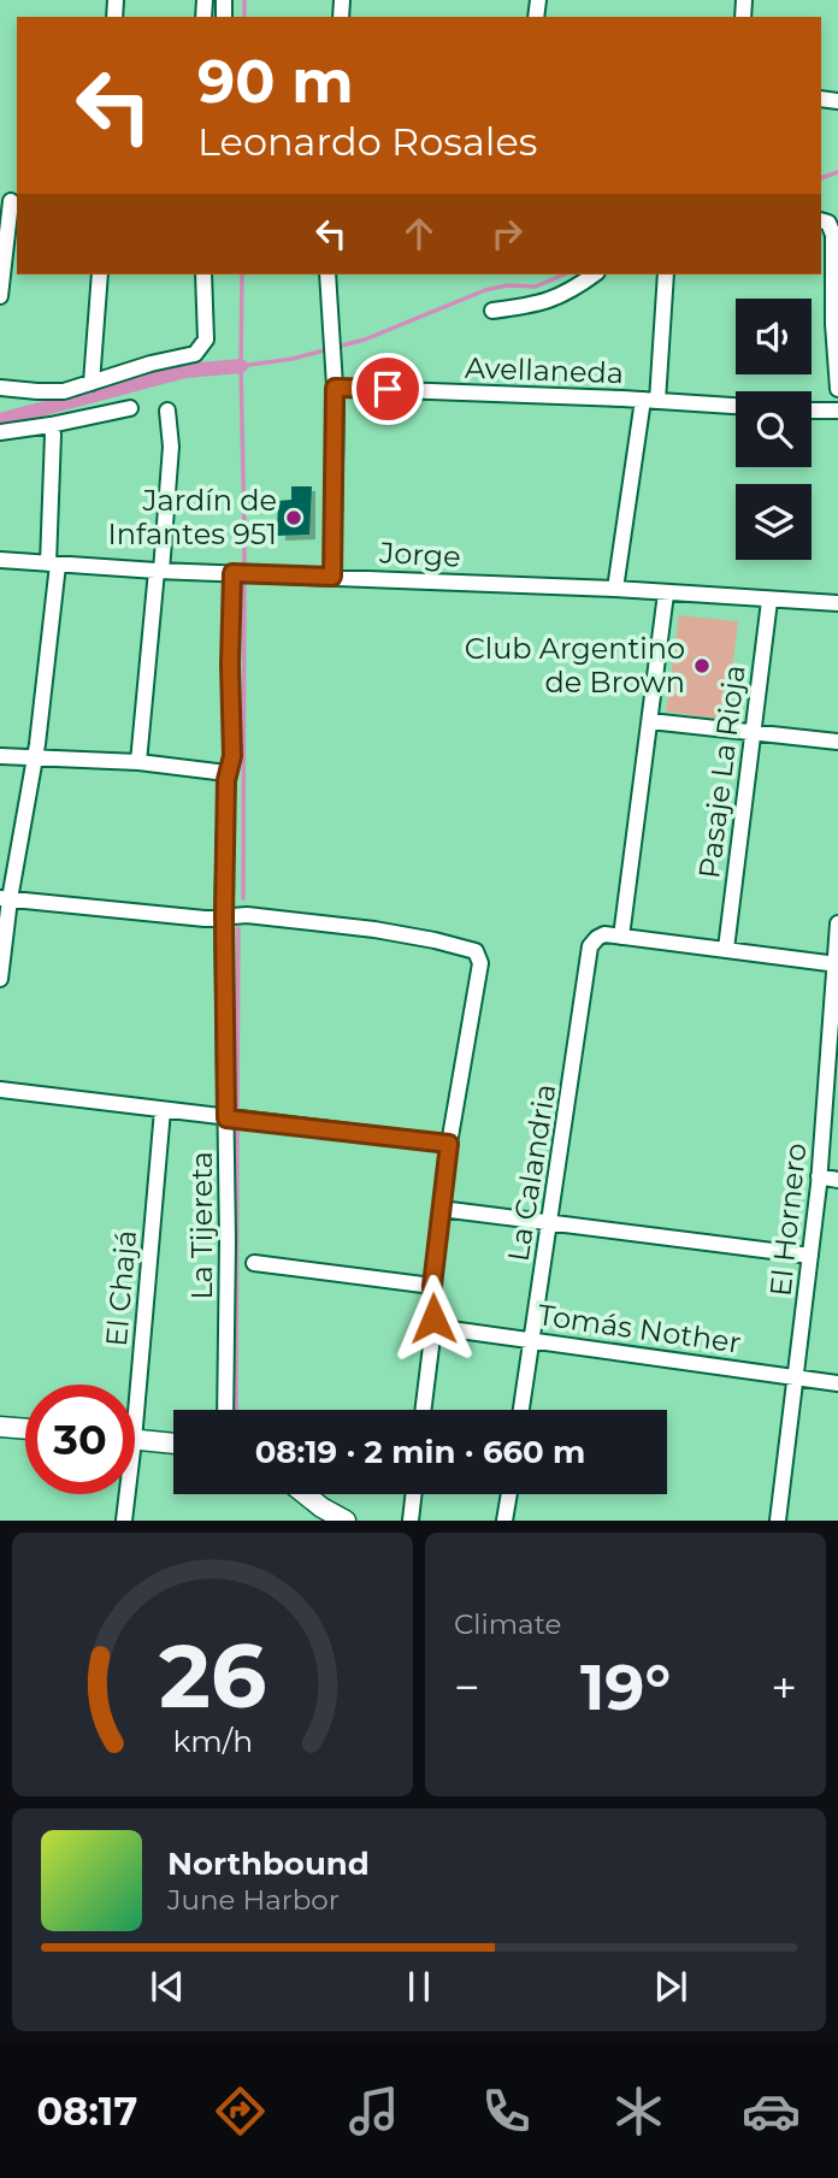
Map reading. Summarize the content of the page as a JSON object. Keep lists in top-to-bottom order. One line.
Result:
{"streets":{"street":["Avellaneda","Jorge","Pasaje La Rioja","La Calandria","El Hornero","La Tijereta","El Chajá","Tomás Nother"]},"crossings":[["Jorge","Pasaje La Rioja"],["Jorge","La Tijereta"],["La Calandria","Tomás Nother"],["El Hornero","Tomás Nother"]],"places":["Jardín de Infantes 951","Club Argentino de Brown"],"page":{"turn":["90 m","Leonardo Rosales"],"limit":"30","trip":"08:19 · 2 min · 660 m","tile":"Climate","heat":["−","19°","+"],"song":["Northbound","June Harbor"],"tabs":"08:17","gauge":["26","km/h"]}}
